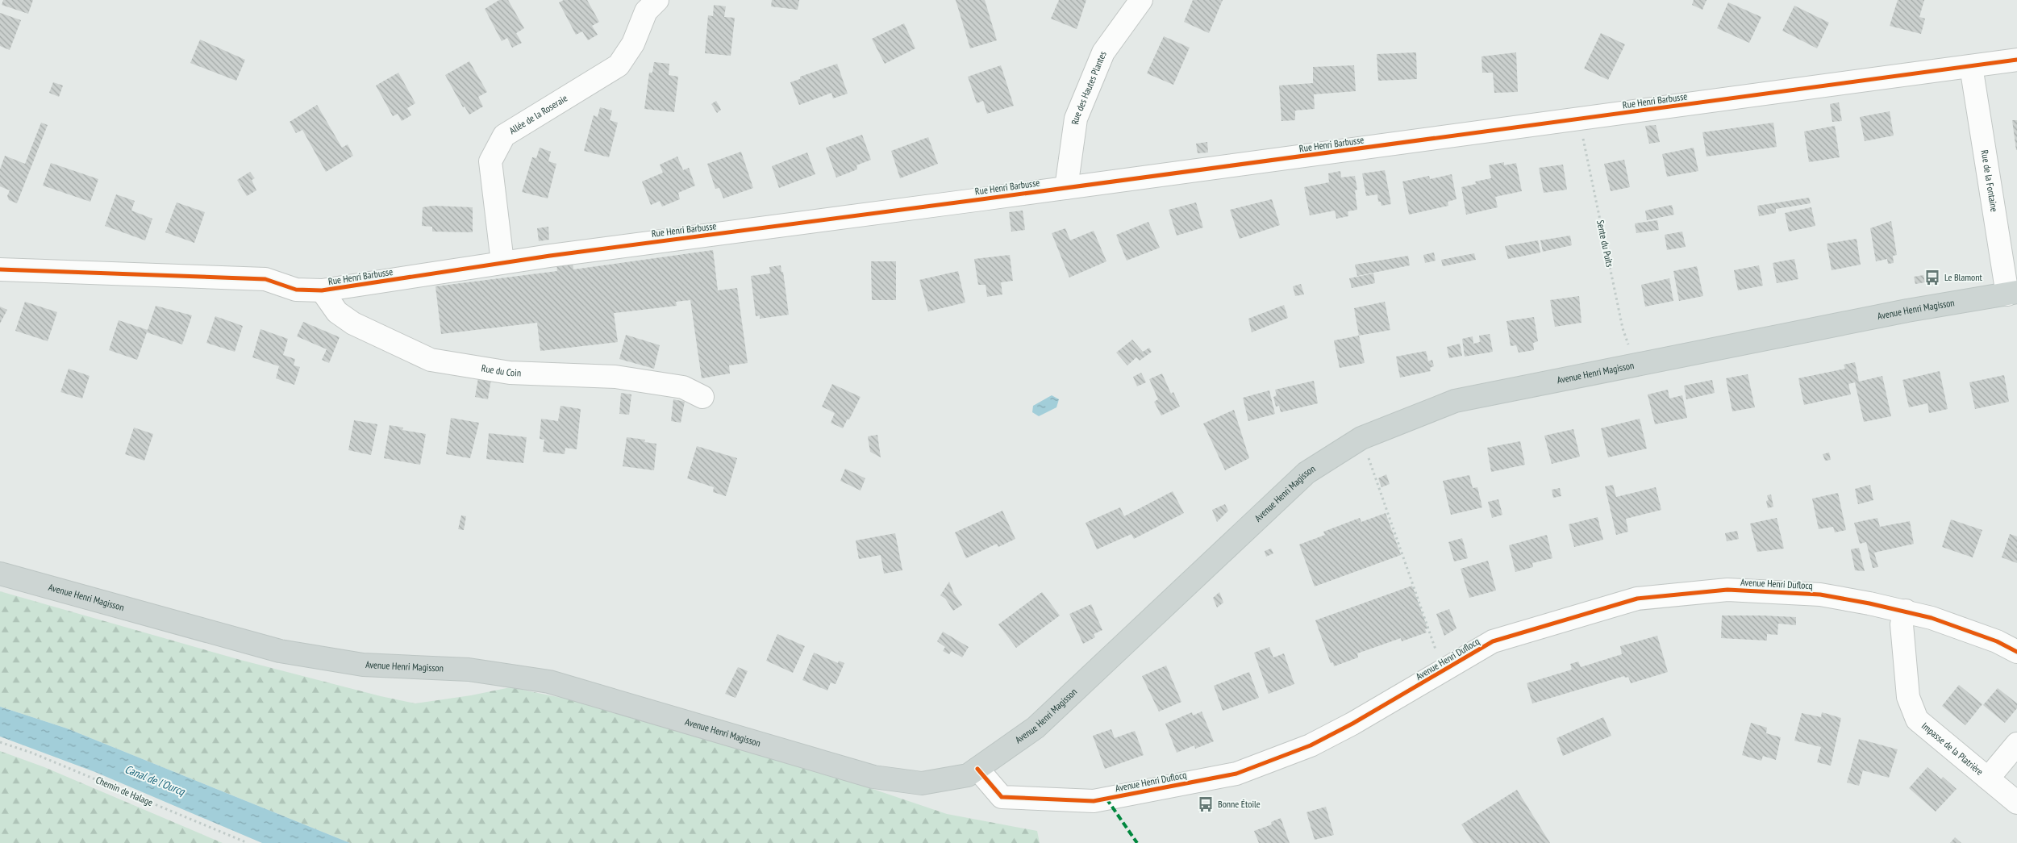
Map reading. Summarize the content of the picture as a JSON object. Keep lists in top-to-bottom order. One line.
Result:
{"streets":{"main road":["Avenue Henri Magisson"],"street":["Rue des Hautes Plantes","Rue Henri Barbusse","Allée de la Roseraie","Rue de la Fontaine","Rue du Coin","Avenue Henri Duflocq","Impasse de la Platrière"],"path":["Sente du Puits","Chemin de Halage"]},"crossings":[["Rue des Hautes Plantes","Rue Henri Barbusse"],["Rue Henri Barbusse","Allée de la Roseraie"],["Rue Henri Barbusse","Rue de la Fontaine"],["Rue Henri Barbusse","Sente du Puits"],["Rue Henri Barbusse","Rue du Coin"],["Rue de la Fontaine","Avenue Henri Magisson"],["Sente du Puits","Avenue Henri Magisson"],["Avenue Henri Magisson","Avenue Henri Duflocq"],["Avenue Henri Duflocq","Impasse de la Platrière"]],"water":["Canal de l'Ourcq"],"places":{"bus stop":["Le Blamont","Bonne Étoile"]}}
